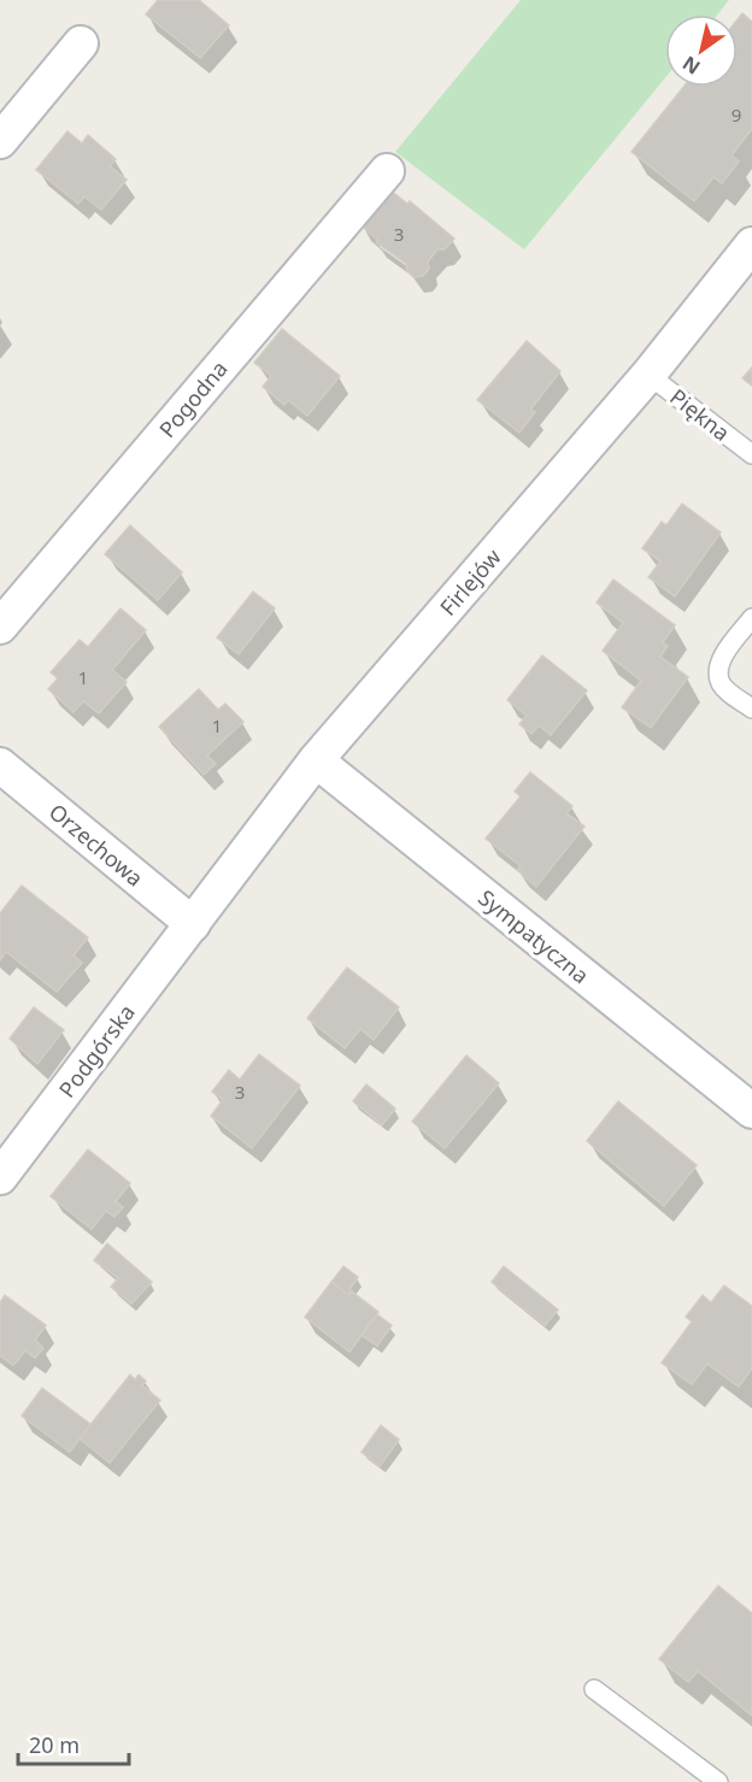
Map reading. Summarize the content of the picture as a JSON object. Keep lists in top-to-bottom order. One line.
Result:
{"streets":{"street":["Pogodna","Firlejów","Orzechowa","Sympatyczna","Podgórska"],"lane":["Piękna"]},"crossings":[["Piękna","Firlejów"],["Firlejów","Orzechowa"],["Firlejów","Sympatyczna"],["Firlejów","Podgórska"],["Orzechowa","Podgórska"]],"house_numbers":["9","3","1","1","3"],"scale_bar":"20 m","north":"bottom left"}
